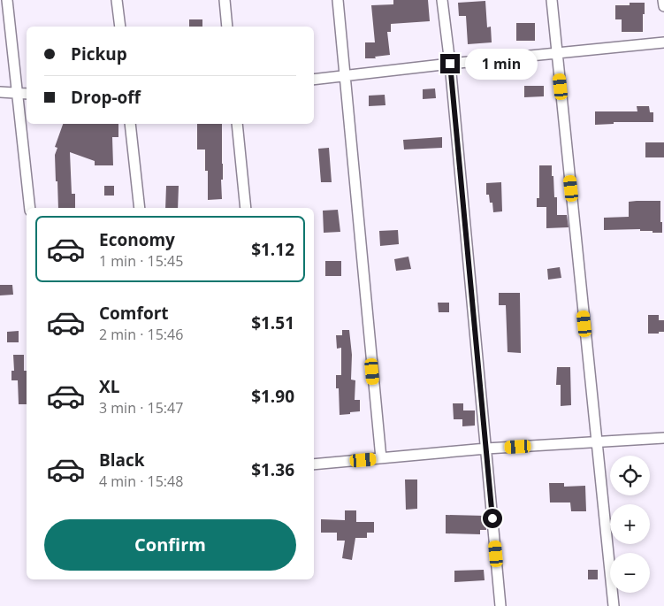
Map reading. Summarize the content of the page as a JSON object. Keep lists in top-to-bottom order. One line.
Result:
{"page":{"banner":["Pickup","Drop-off"],"bubble":"1 min","list":[{"name":"Economy","note":"1 min · 15:45","value":"$1.12"},{"name":"Comfort","note":"2 min · 15:46","value":"$1.51"},{"name":"XL","note":"3 min · 15:47","value":"$1.90"},{"name":"Black","note":"4 min · 15:48","value":"$1.36"}],"map_buttons":["+","−"],"buttons":"Confirm"}}
